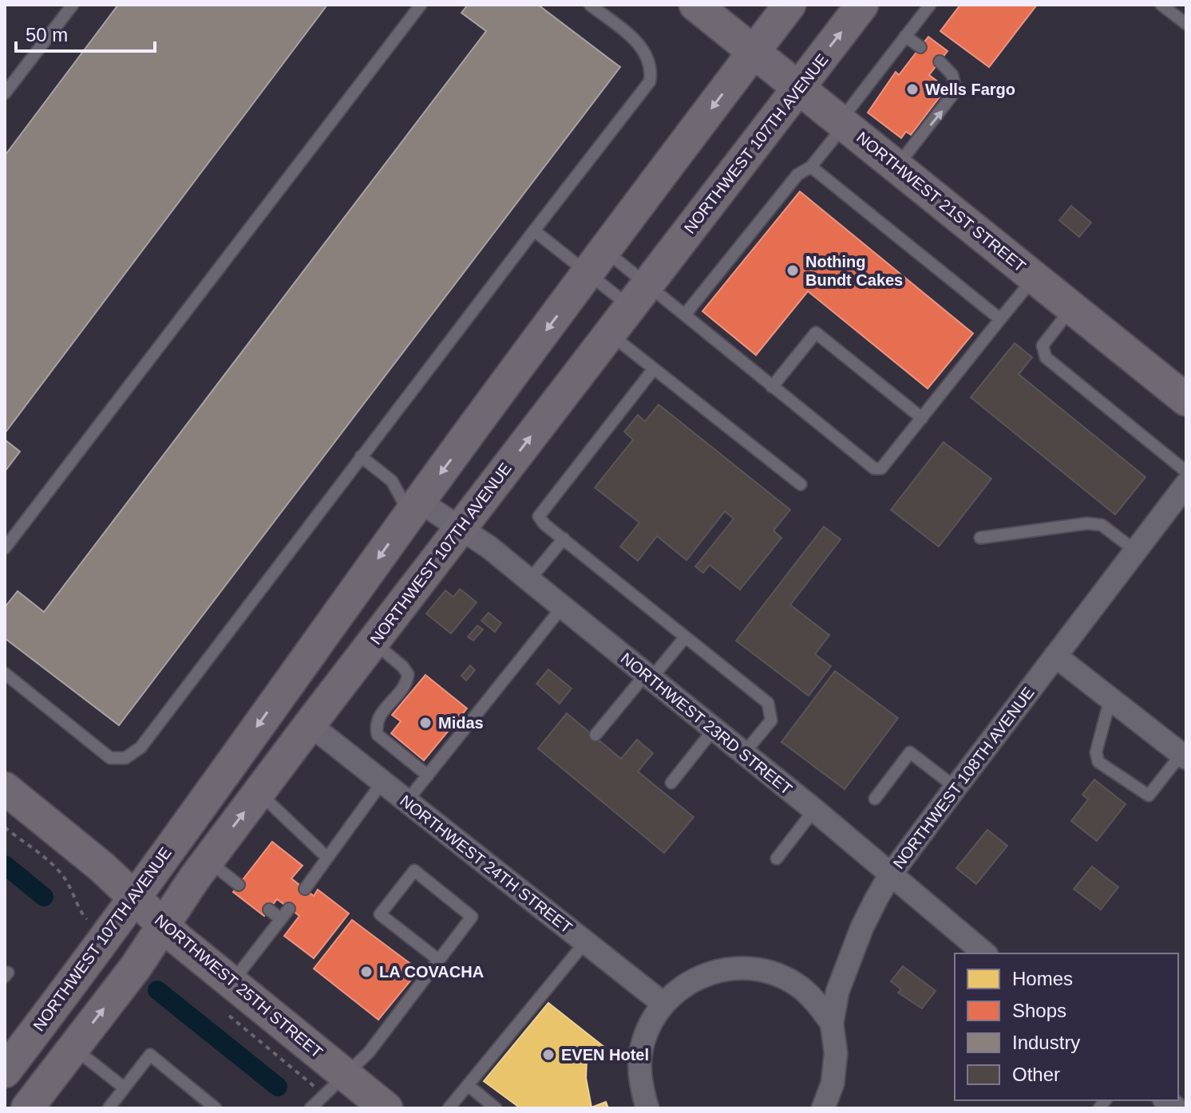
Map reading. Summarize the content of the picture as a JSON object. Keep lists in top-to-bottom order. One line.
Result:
{"streets":{"main road":["NORTHWEST 107TH AVENUE","NORTHWEST 21ST STREET","NORTHWEST 25TH STREET"],"street":["NORTHWEST 23RD STREET","NORTHWEST 108TH AVENUE","NORTHWEST 24TH STREET"]},"crossings":[["NORTHWEST 107TH AVENUE","NORTHWEST 21ST STREET"],["NORTHWEST 107TH AVENUE","NORTHWEST 23RD STREET"],["NORTHWEST 107TH AVENUE","NORTHWEST 24TH STREET"],["NORTHWEST 107TH AVENUE","NORTHWEST 25TH STREET"],["NORTHWEST 23RD STREET","NORTHWEST 108TH AVENUE"]],"places":["Wells Fargo","Nothing Bundt Cakes","Midas","LA COVACHA","EVEN Hotel"],"legend":["Homes","Shops","Industry","Other"],"scale_bar":"50 m"}
